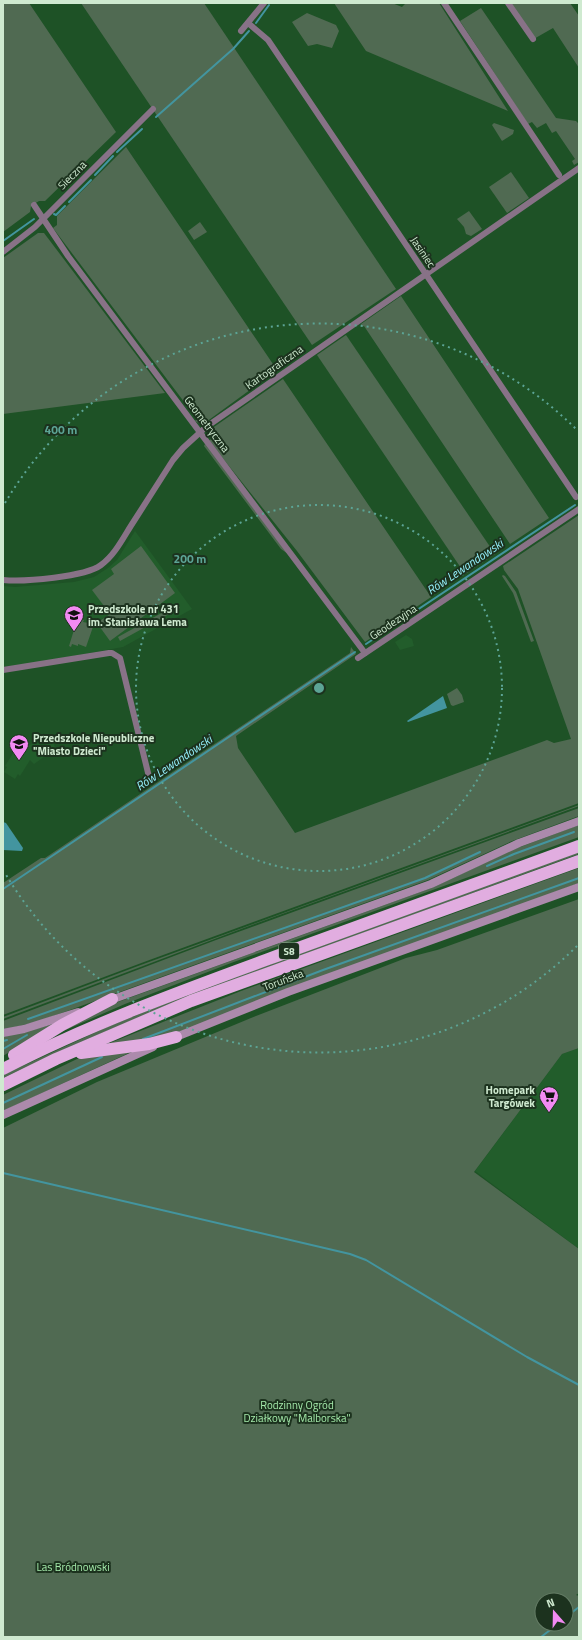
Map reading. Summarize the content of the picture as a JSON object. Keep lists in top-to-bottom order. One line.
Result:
{"streets":{"highway":["S8","Toruńska"],"street":["Sieczna","Jasiniec","Kartograficzna","Geometryczna","Geodezyjna"]},"crossings":[["Sieczna","Geometryczna"],["Jasiniec","Kartograficzna"],["Kartograficzna","Geometryczna"],["Geometryczna","Geodezyjna"]],"water":["Rów Lewandowski"],"parks":["Rodzinny Ogród Działkowy \"Malborska\"","Las Bródnowski"],"places":{"school or university":["Przedszkole nr 431 im. Stanisława Lema","Przedszkole Niepubliczne \"Miasto Dzieci\""],"supermarket":["Homepark Targówek"]},"north":"top","rings":["400 m","200 m"]}
